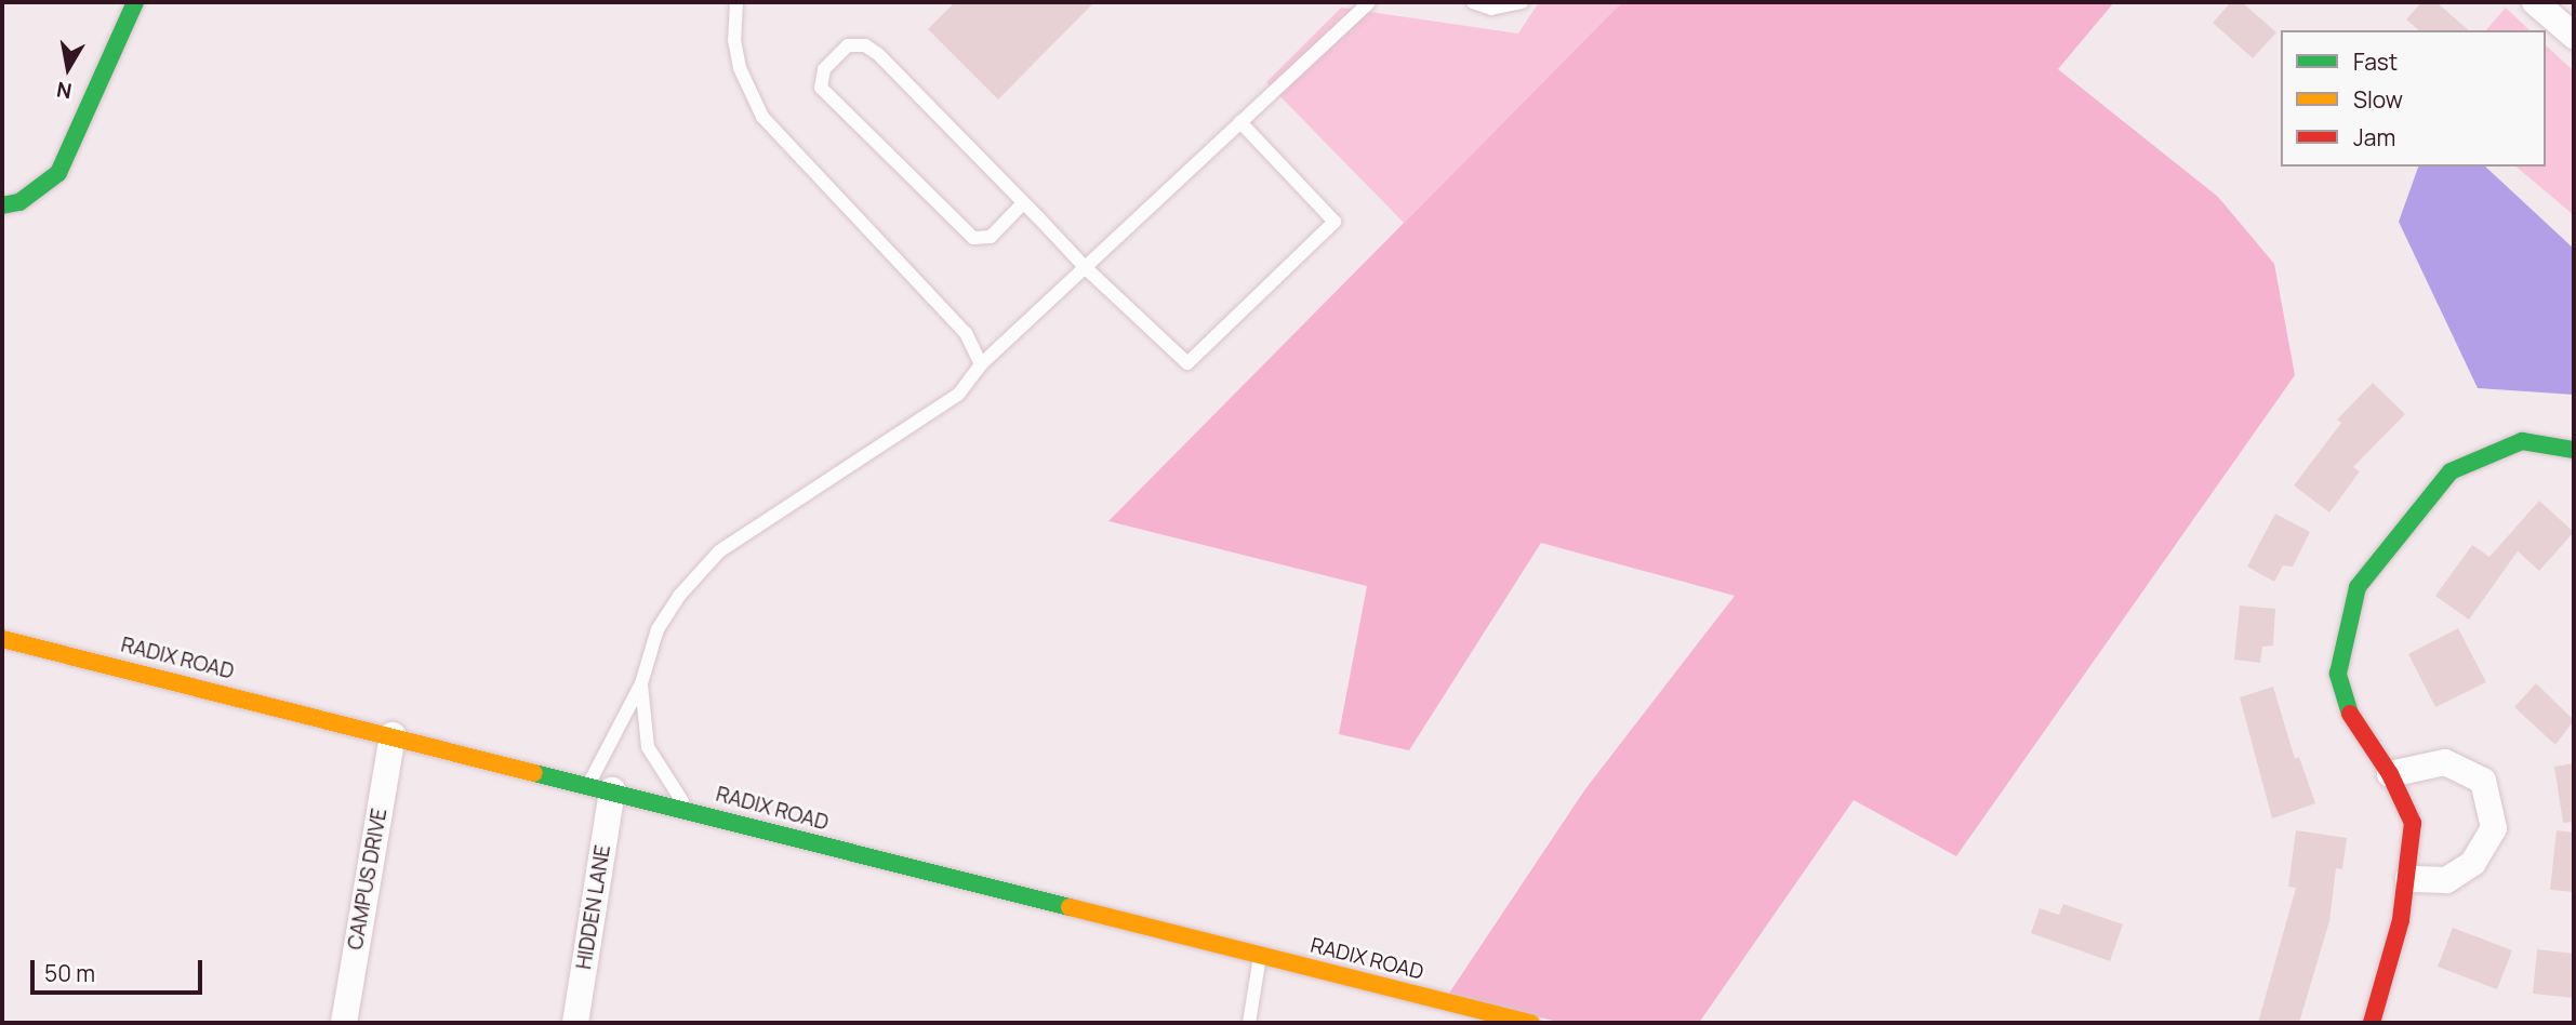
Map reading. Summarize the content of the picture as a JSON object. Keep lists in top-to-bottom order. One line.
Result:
{"streets":{"street":["RADIX ROAD","CAMPUS DRIVE","HIDDEN LANE"]},"crossings":[["RADIX ROAD","CAMPUS DRIVE"],["RADIX ROAD","HIDDEN LANE"]],"legend":["Fast","Slow","Jam"],"scale_bar":"50 m","north":"bottom"}
